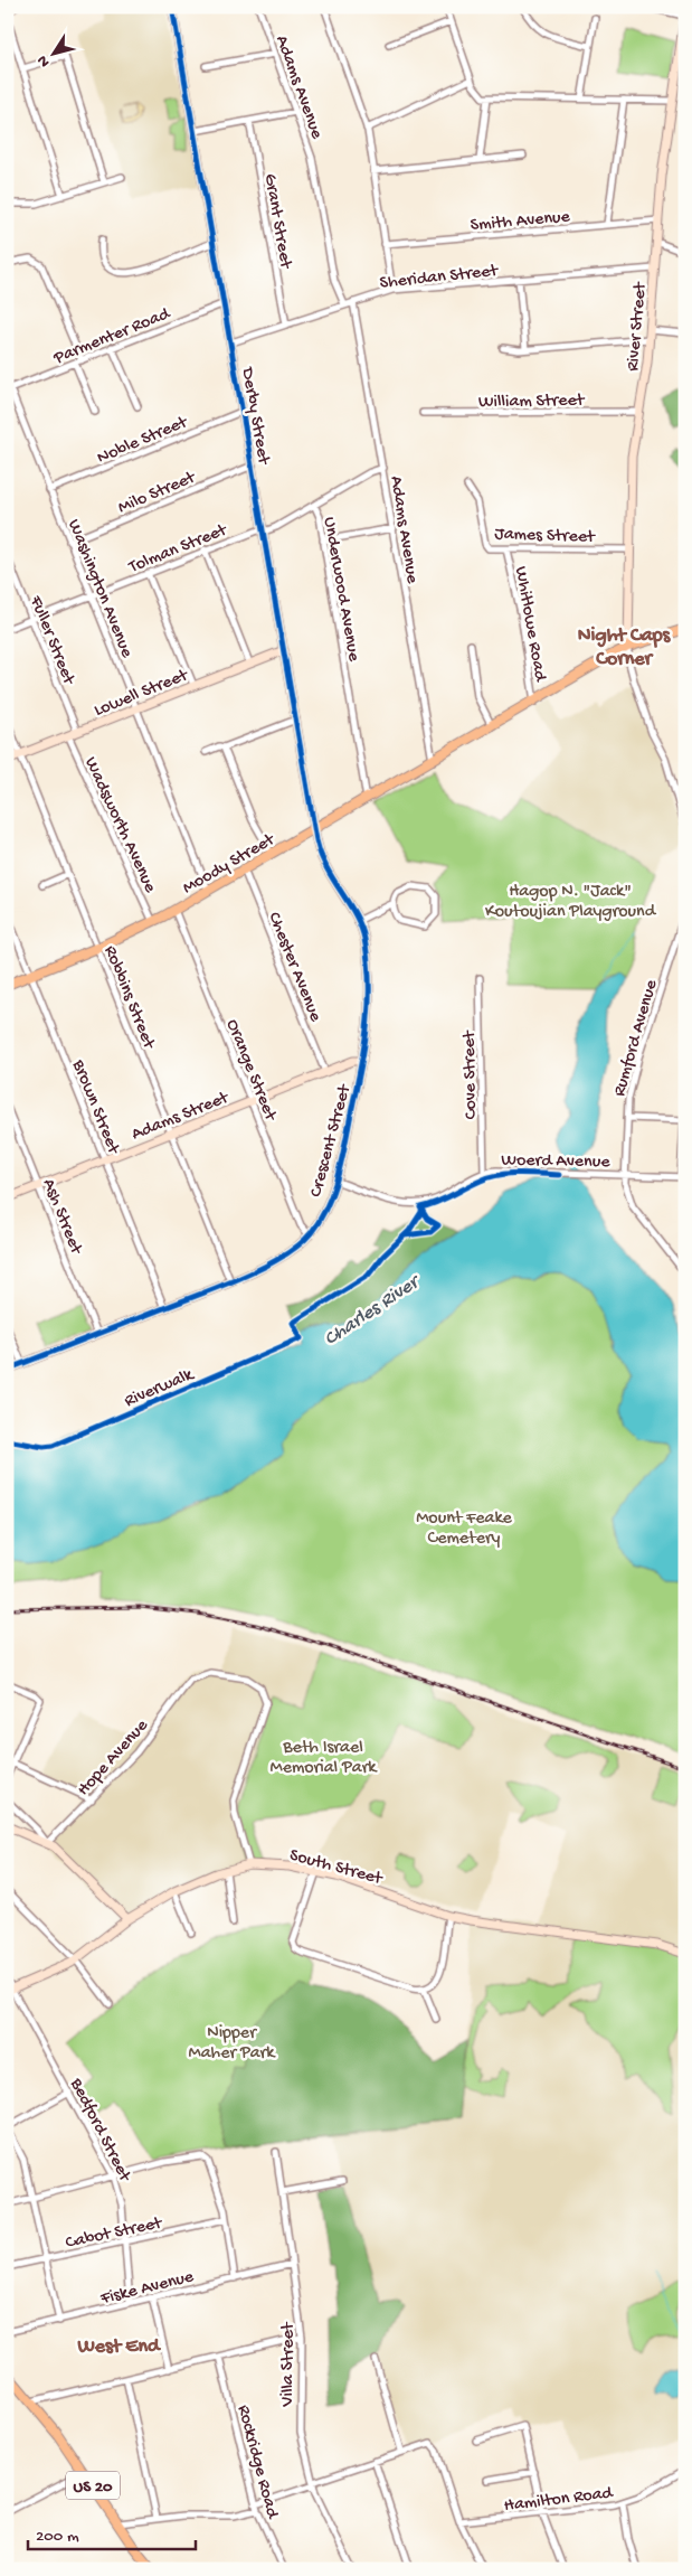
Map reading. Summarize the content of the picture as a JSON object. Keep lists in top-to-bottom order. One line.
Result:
{"streets":{"main road":["Moody Street","US 20"],"street":["Adams Avenue","Smith Avenue","Grant Street","Sheridan Street","River Street","Parmenter Road","William Street","Derby Street","Noble Street","Milo Street","James Street","Tolman Street","Washington Avenue","Underwood Avenue","Whitlowe Road","Fuller Street","Lowell Street","Wadsworth Avenue","Chester Avenue","Robbins Street","Rumford Avenue","Orange Street","Cove Street","Brown Street","Adams Street","Crescent Street","Woerd Avenue","Ash Street","Hope Avenue","South Street","Bedford Street","Cabot Street","Fiske Avenue","Villa Street","Rockridge Road","Hamilton Road"],"cycle path":["Riverwalk"]},"crossings":[["Adams Avenue","Sheridan Street"],["Adams Avenue","Tolman Street"],["Adams Avenue","Moody Street"],["Smith Avenue","River Street"],["Grant Street","Sheridan Street"],["Sheridan Street","River Street"],["Sheridan Street","Derby Street"],["River Street","William Street"],["River Street","James Street"],["River Street","Moody Street"],["Parmenter Road","Derby Street"],["Parmenter Road","Washington Avenue"],["Derby Street","Noble Street"],["Derby Street","Milo Street"],["Derby Street","Tolman Street"],["Derby Street","Lowell Street"],["Derby Street","Moody Street"],["Derby Street","Crescent Street"],["Noble Street","Washington Avenue"],["Milo Street","Washington Avenue"],["James Street","Whitlowe Road"],["Tolman Street","Washington Avenue"],["Tolman Street","Underwood Avenue"],["Tolman Street","Fuller Street"],["Washington Avenue","Lowell Street"],["Washington Avenue","Moody Street"],["Underwood Avenue","Moody Street"],["Whitlowe Road","Moody Street"],["Fuller Street","Lowell Street"],["Fuller Street","Wadsworth Avenue"],["Lowell Street","Wadsworth Avenue"],["Lowell Street","Robbins Street"],["Wadsworth Avenue","Moody Street"],["Moody Street","Chester Avenue"],["Moody Street","Robbins Street"],["Moody Street","Orange Street"],["Moody Street","Brown Street"],["Moody Street","Crescent Street"],["Chester Avenue","Adams Street"],["Robbins Street","Adams Street"],["Robbins Street","Crescent Street"],["Rumford Avenue","Woerd Avenue"],["Orange Street","Adams Street"],["Orange Street","Crescent Street"],["Cove Street","Woerd Avenue"],["Brown Street","Adams Street"],["Brown Street","Crescent Street"],["Adams Street","Crescent Street"],["Adams Street","Ash Street"],["Crescent Street","Woerd Avenue"],["Crescent Street","Ash Street"],["Hope Avenue","South Street"],["South Street","Bedford Street"],["Bedford Street","Cabot Street"],["Bedford Street","Fiske Avenue"],["Fiske Avenue","Villa Street"]],"districts":["Night Caps Corner","West End"],"water":["Charles River"],"parks":["Hagop N. \"Jack\" Koutoujian Playground","Mount Feake Cemetery","Beth Israel Memorial Park","Nipper Maher Park"],"scale_bar":"200 m","north":"bottom left"}
